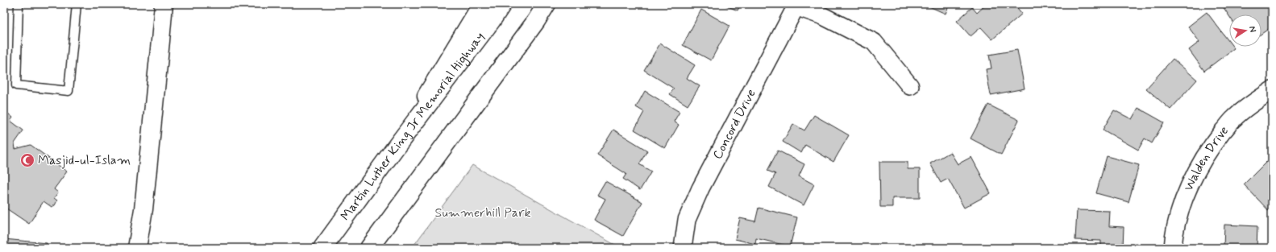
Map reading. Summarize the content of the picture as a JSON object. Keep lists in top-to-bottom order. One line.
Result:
{"streets":{"main road":["Martin Luther King Jr Memorial Highway"],"street":["Concord Drive","Walden Drive"]},"parks":["Summerhill Park"],"places":{"mosque":["Masjid-ul-Islam"]},"north":"right"}
